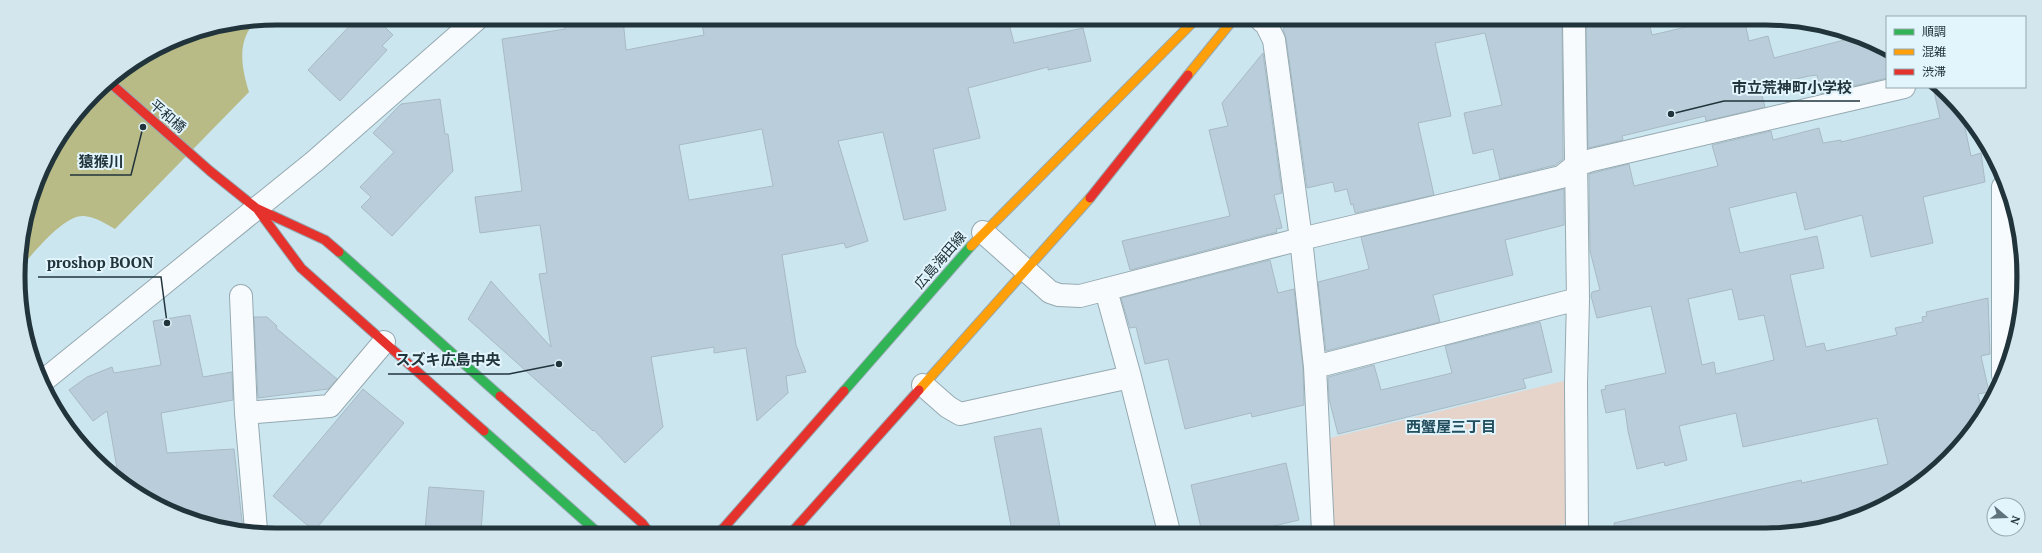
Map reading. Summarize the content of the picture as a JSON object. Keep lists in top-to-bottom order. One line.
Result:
{"streets":{"main road":["平和橋","広島海田線"]},"districts":["西蟹屋三丁目"],"places":["市立荒神町小学校","猿猴川","proshop BOON","スズキ広島中央"],"legend":["順調","混雑","渋滞"],"north":"right"}
